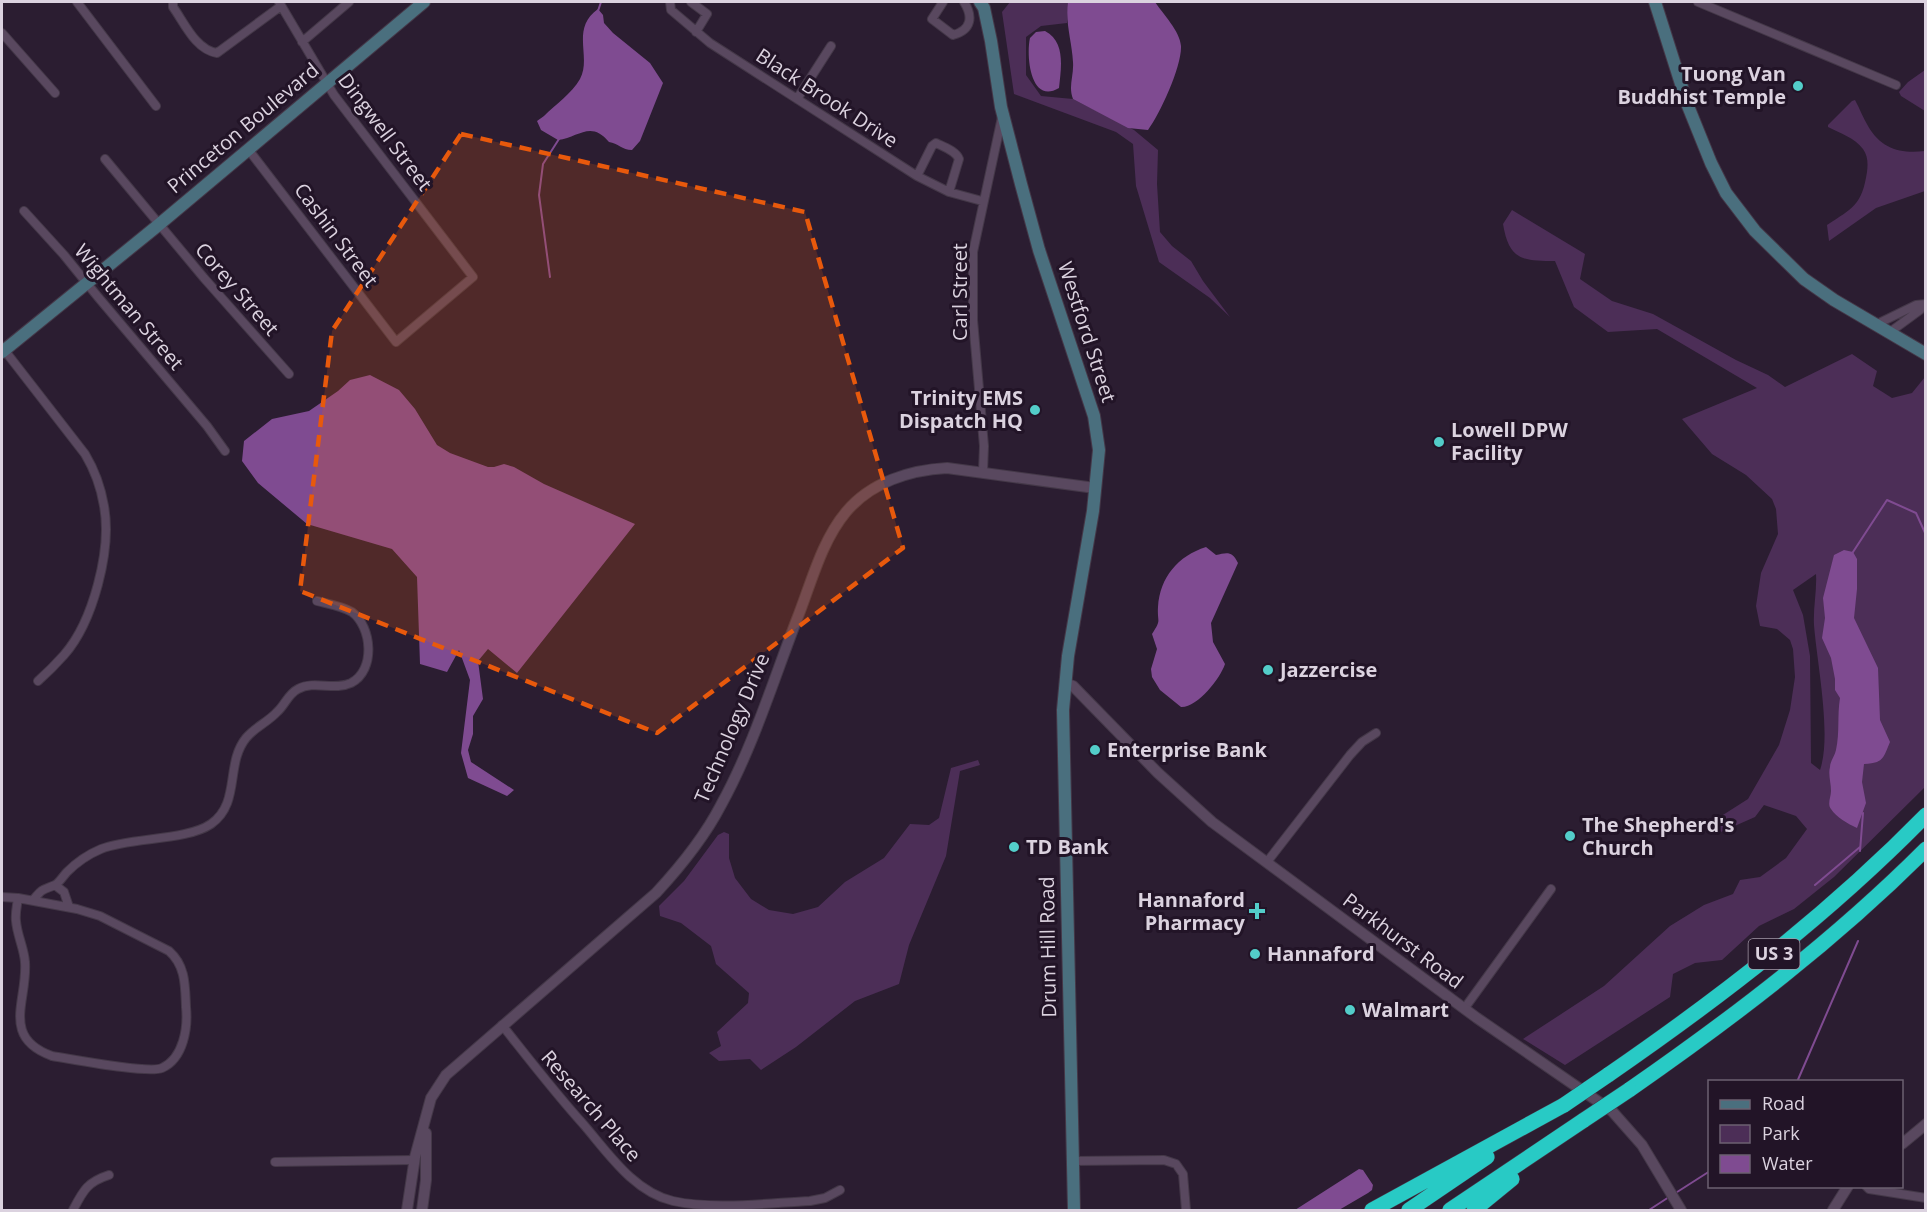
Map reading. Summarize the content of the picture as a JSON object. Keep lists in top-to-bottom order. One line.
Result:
{"streets":{"highway":["US 3"],"main road":["Princeton Boulevard","Westford Street","Drum Hill Road"],"street":["Black Brook Drive","Dingwell Street","Cashin Street","Corey Street","Carl Street","Wightman Street","Technology Drive","Parkhurst Road","Research Place"]},"crossings":[["Black Brook Drive","Carl Street"],["Princeton Boulevard","Dingwell Street"],["Princeton Boulevard","Cashin Street"],["Princeton Boulevard","Corey Street"],["Princeton Boulevard","Wightman Street"],["Dingwell Street","Cashin Street"],["Carl Street","Westford Street"],["Carl Street","Technology Drive"],["Westford Street","Technology Drive"],["Westford Street","Parkhurst Road"],["Westford Street","Drum Hill Road"],["Technology Drive","Research Place"],["Parkhurst Road","Drum Hill Road"]],"places":{"other":["Tuong Van Buddhist Temple","Trinity EMS Dispatch HQ","Lowell DPW Facility","Jazzercise","Enterprise Bank","The Shepherd's Church","TD Bank","Hannaford","Walmart"],"health":["Hannaford Pharmacy"]},"legend":["Road","Park","Water"]}
